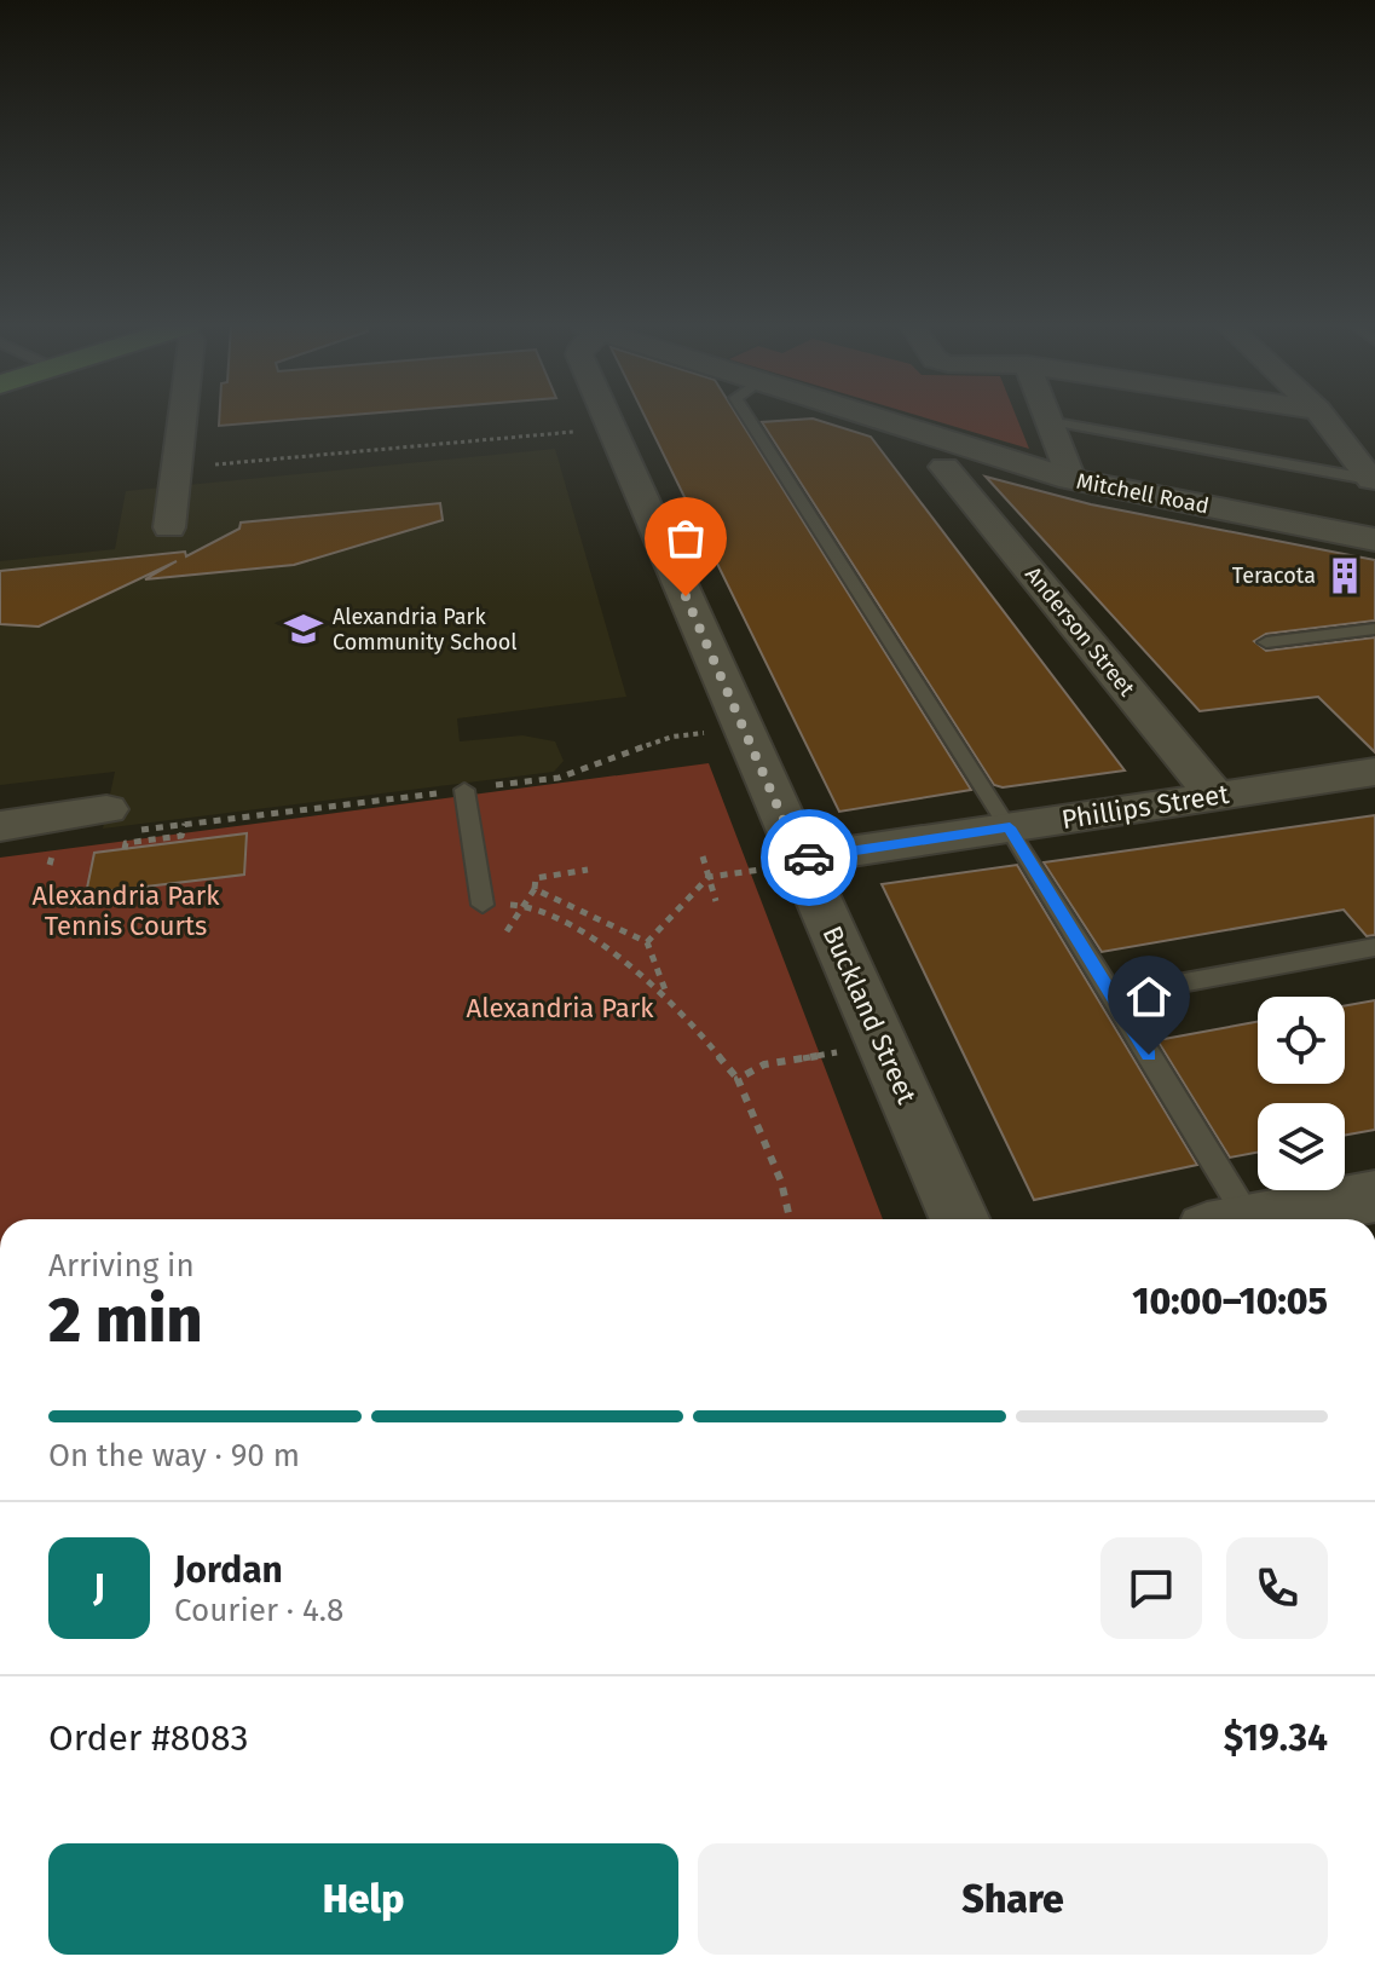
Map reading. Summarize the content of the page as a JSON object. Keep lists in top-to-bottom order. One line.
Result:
{"streets":{"main road":["Mitchell Road"],"street":["Anderson Street","Phillips Street","Buckland Street"]},"crossings":[["Anderson Street","Phillips Street"],["Phillips Street","Buckland Street"]],"parks":["Alexandria Park Tennis Courts","Alexandria Park"],"places":{"building":["Teracota"],"school or university":["Alexandria Park Community School"]},"page":{"heading":["2 min","Arriving in","10:00–10:05"],"panel":["Jordan","Courier · 4.8","Order #8083","$19.34"],"bar":"On the way · 90 m","round":"J","buttons":["Help","Share"]}}
